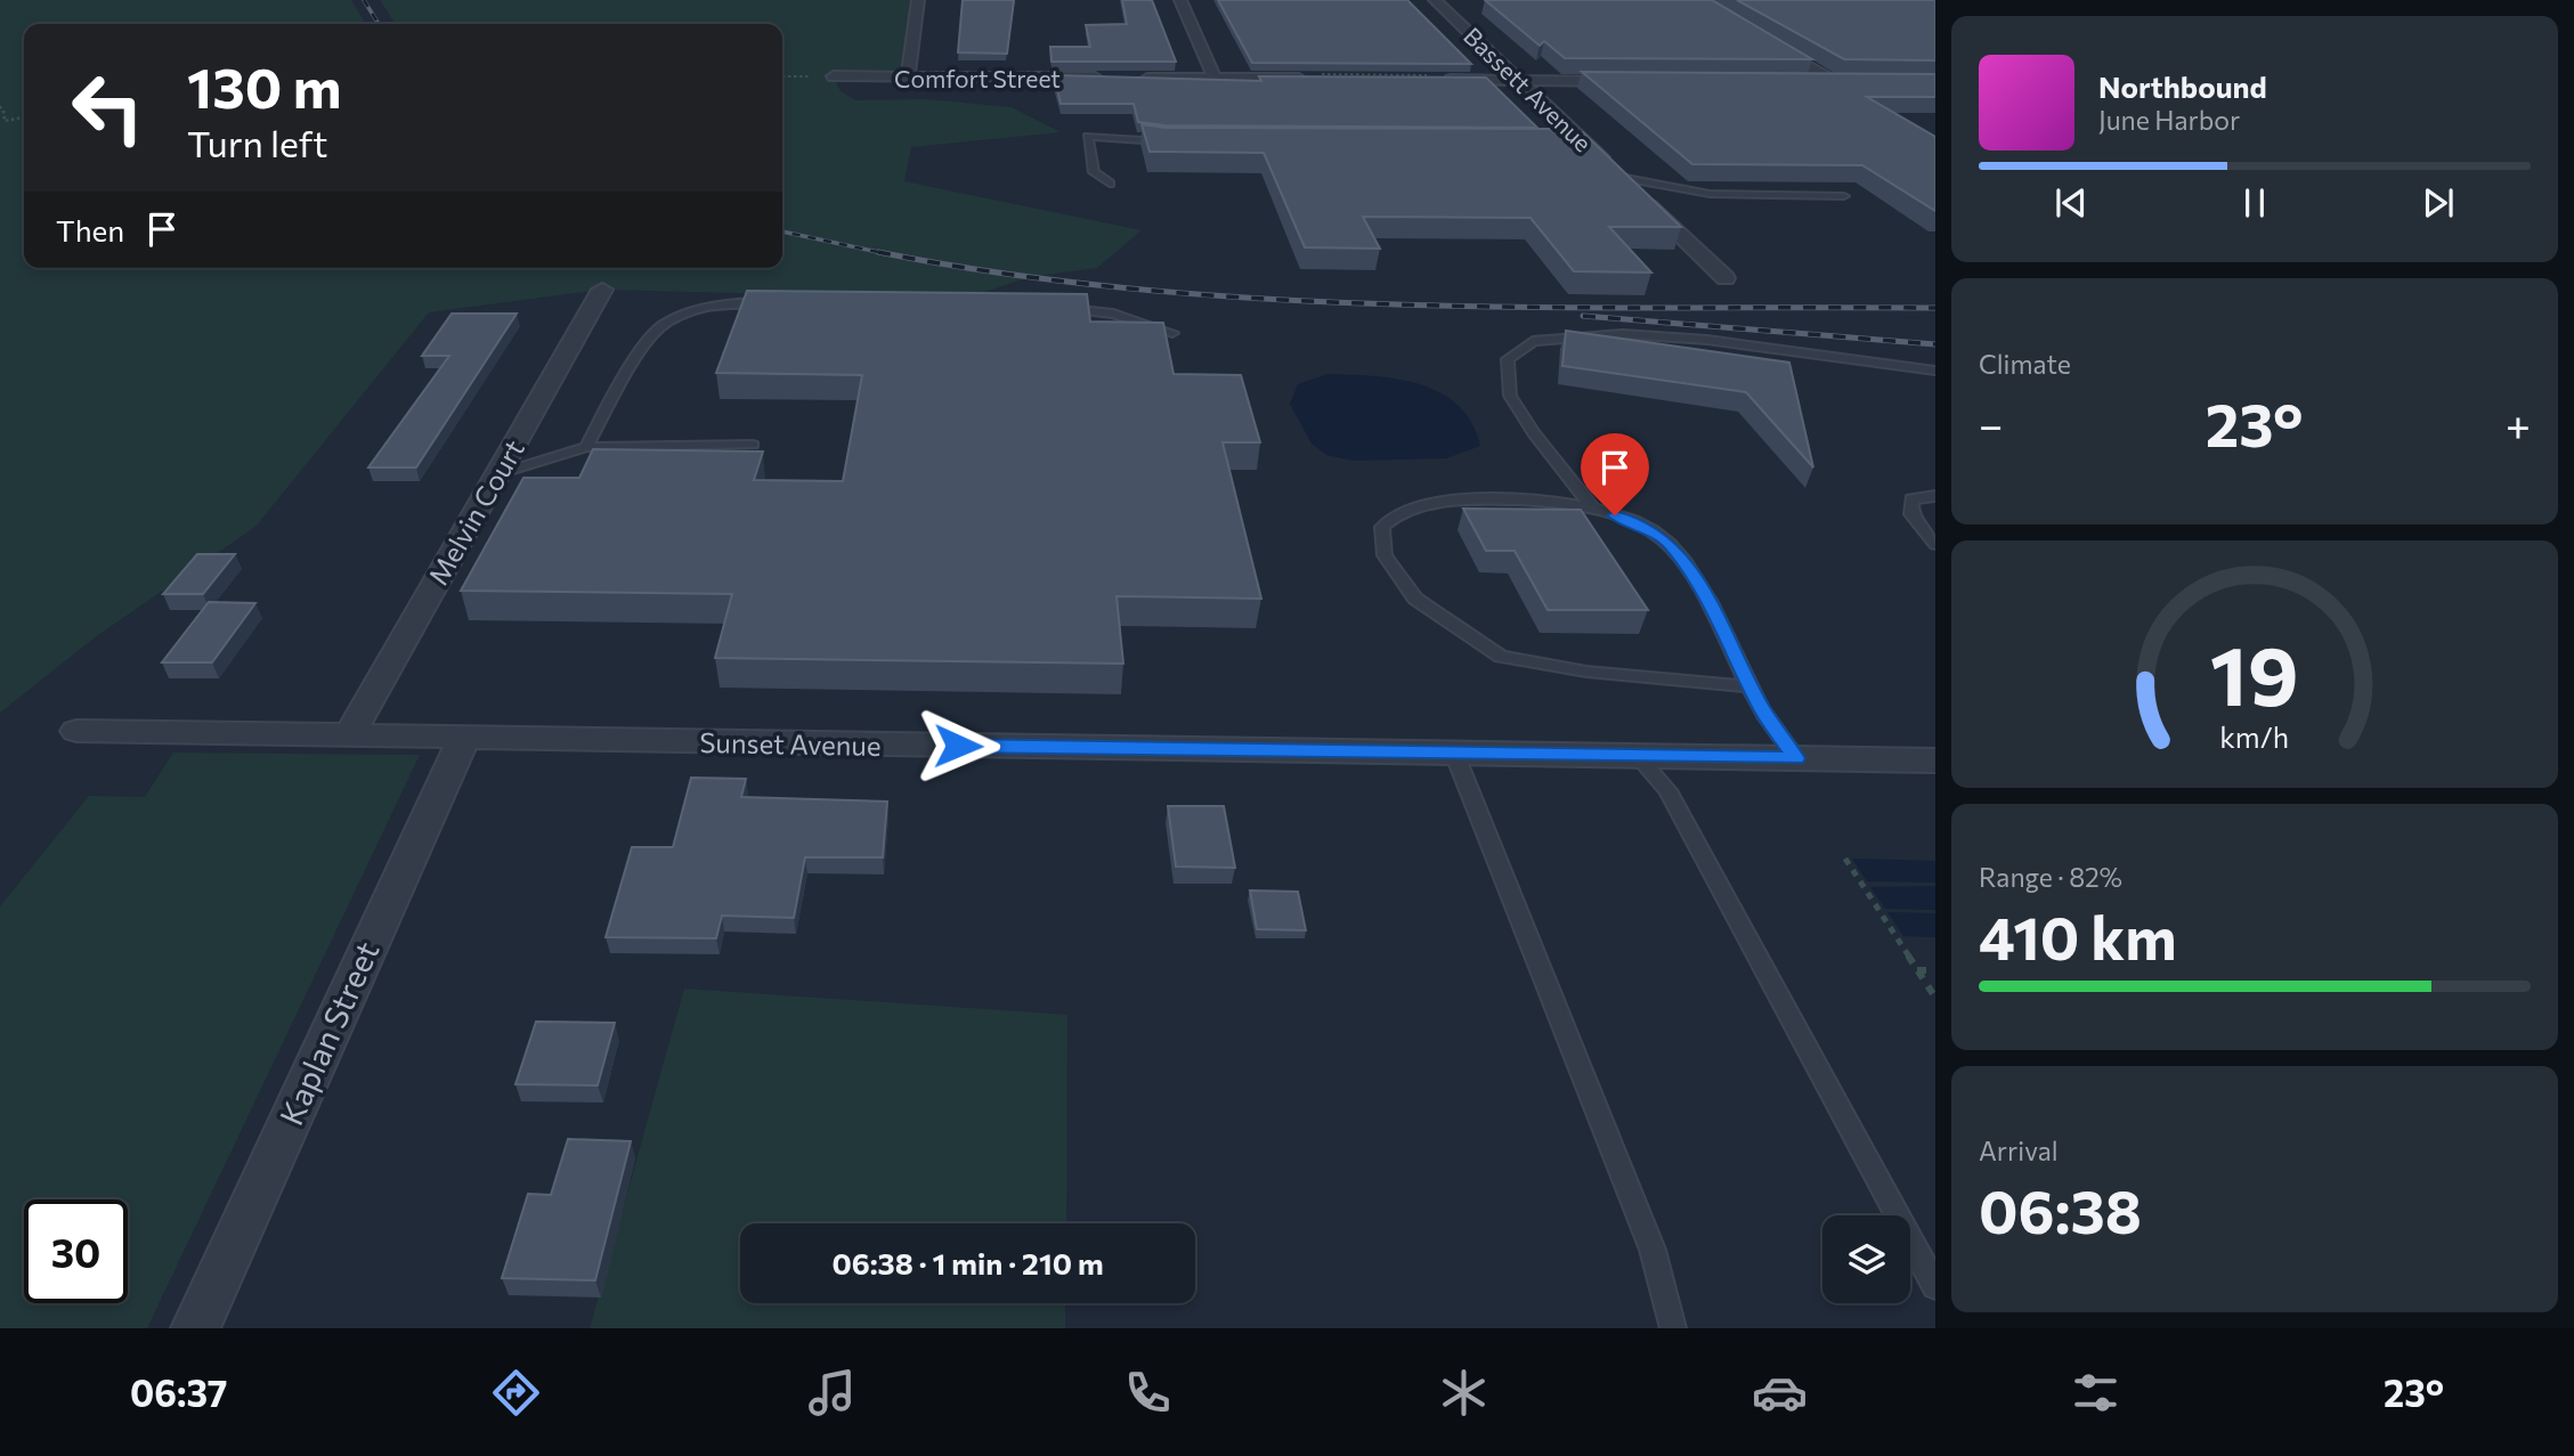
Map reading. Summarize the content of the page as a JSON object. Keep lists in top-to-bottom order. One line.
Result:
{"streets":{"street":["Comfort Street","Bassett Avenue","Melvin Court","Sunset Avenue","Kaplan Street"]},"crossings":[["Melvin Court","Sunset Avenue"],["Sunset Avenue","Kaplan Street"]],"page":{"turn":["130 m","Turn left"],"song":["Northbound","June Harbor"],"then":"Then","tile":["Climate",["Range · 82%","410 km"],["Arrival","06:38"]],"heat":["−","23°","+"],"limit":"30","trip":"06:38 · 1 min · 210 m","tabs":["06:37","23°"],"gauge":["19","km/h"]}}
